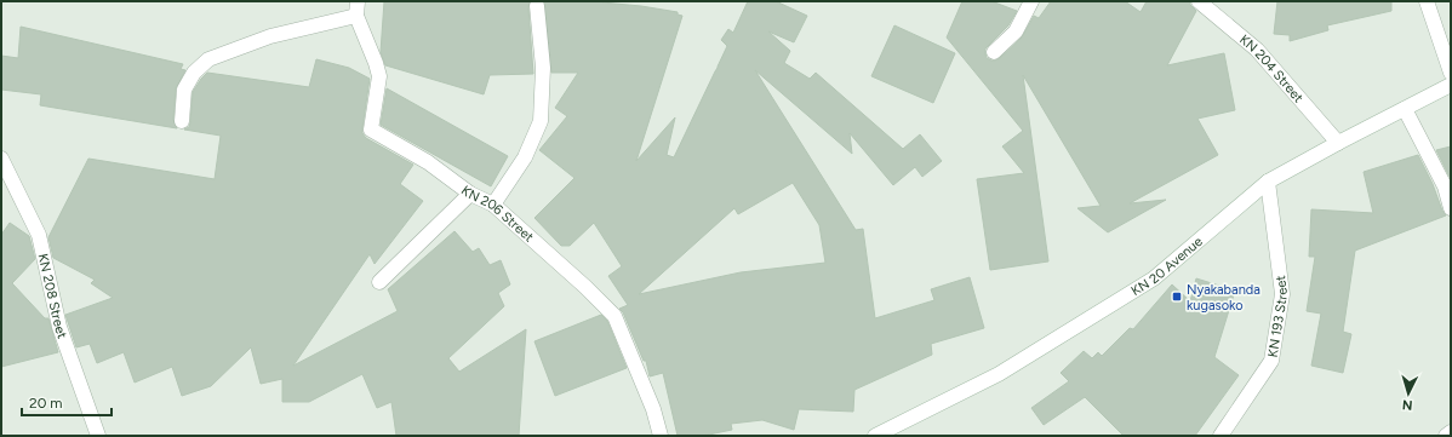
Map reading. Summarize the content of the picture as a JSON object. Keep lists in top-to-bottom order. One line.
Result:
{"streets":{"street":["KN 204 Street","KN 206 Street","KN 20 Avenue","KN 208 Street","KN 193 Street"]},"crossings":[["KN 204 Street","KN 20 Avenue"],["KN 20 Avenue","KN 193 Street"]],"places":{"transit":["Nyakabanda kugasoko"]},"scale_bar":"20 m","north":"bottom"}
